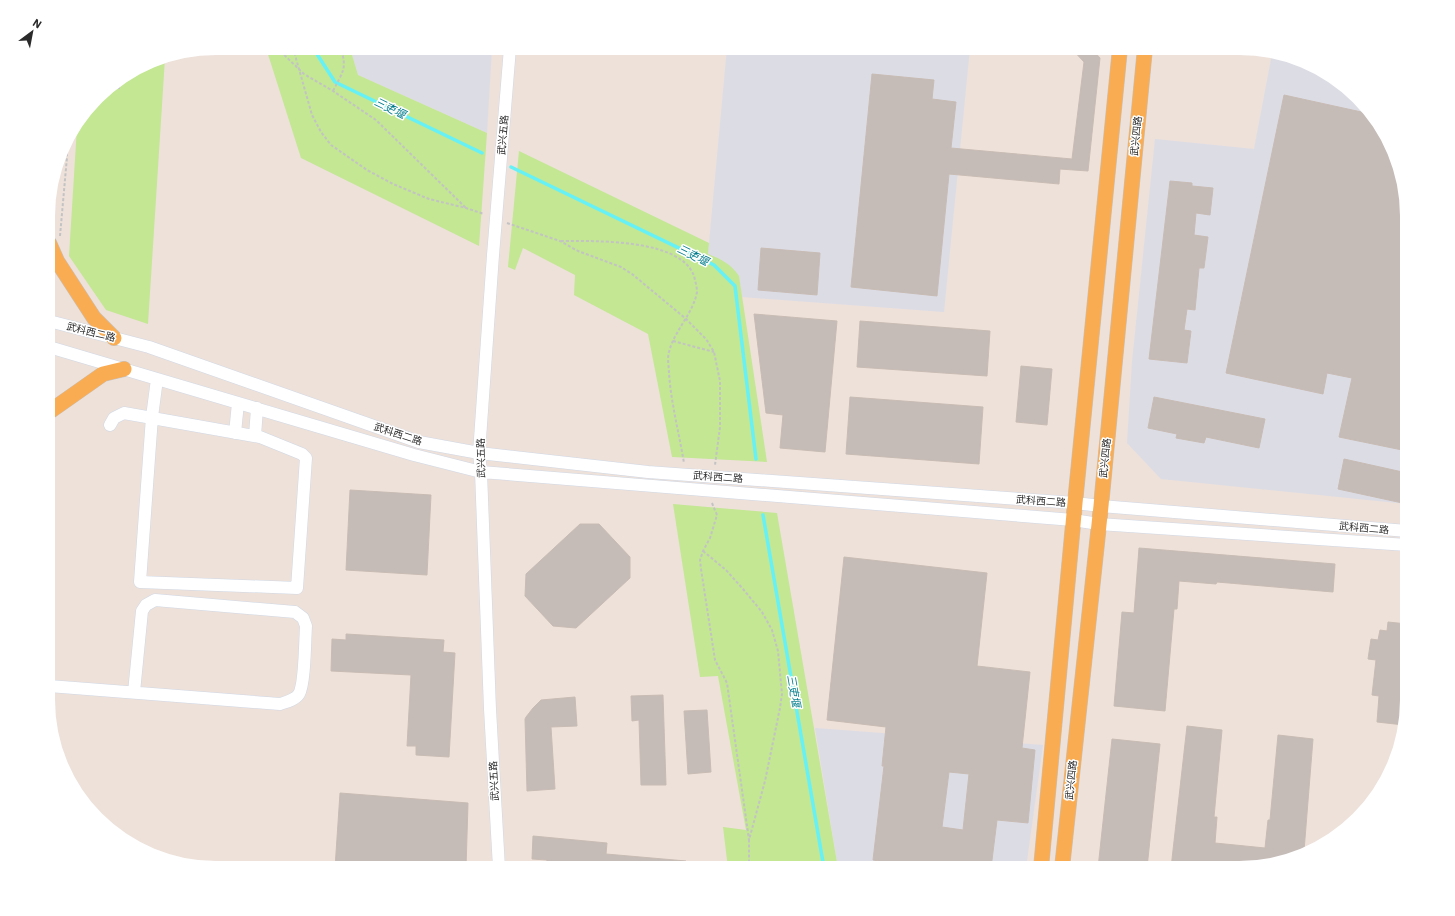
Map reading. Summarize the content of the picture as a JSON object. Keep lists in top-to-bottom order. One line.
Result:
{"streets":{"main road":["武兴四路"],"street":["武兴五路","武科西二路"]},"crossings":[["武兴五路","武科西二路"],["武兴四路","武科西二路"]],"water":["三吏堰"],"north":"top right"}
